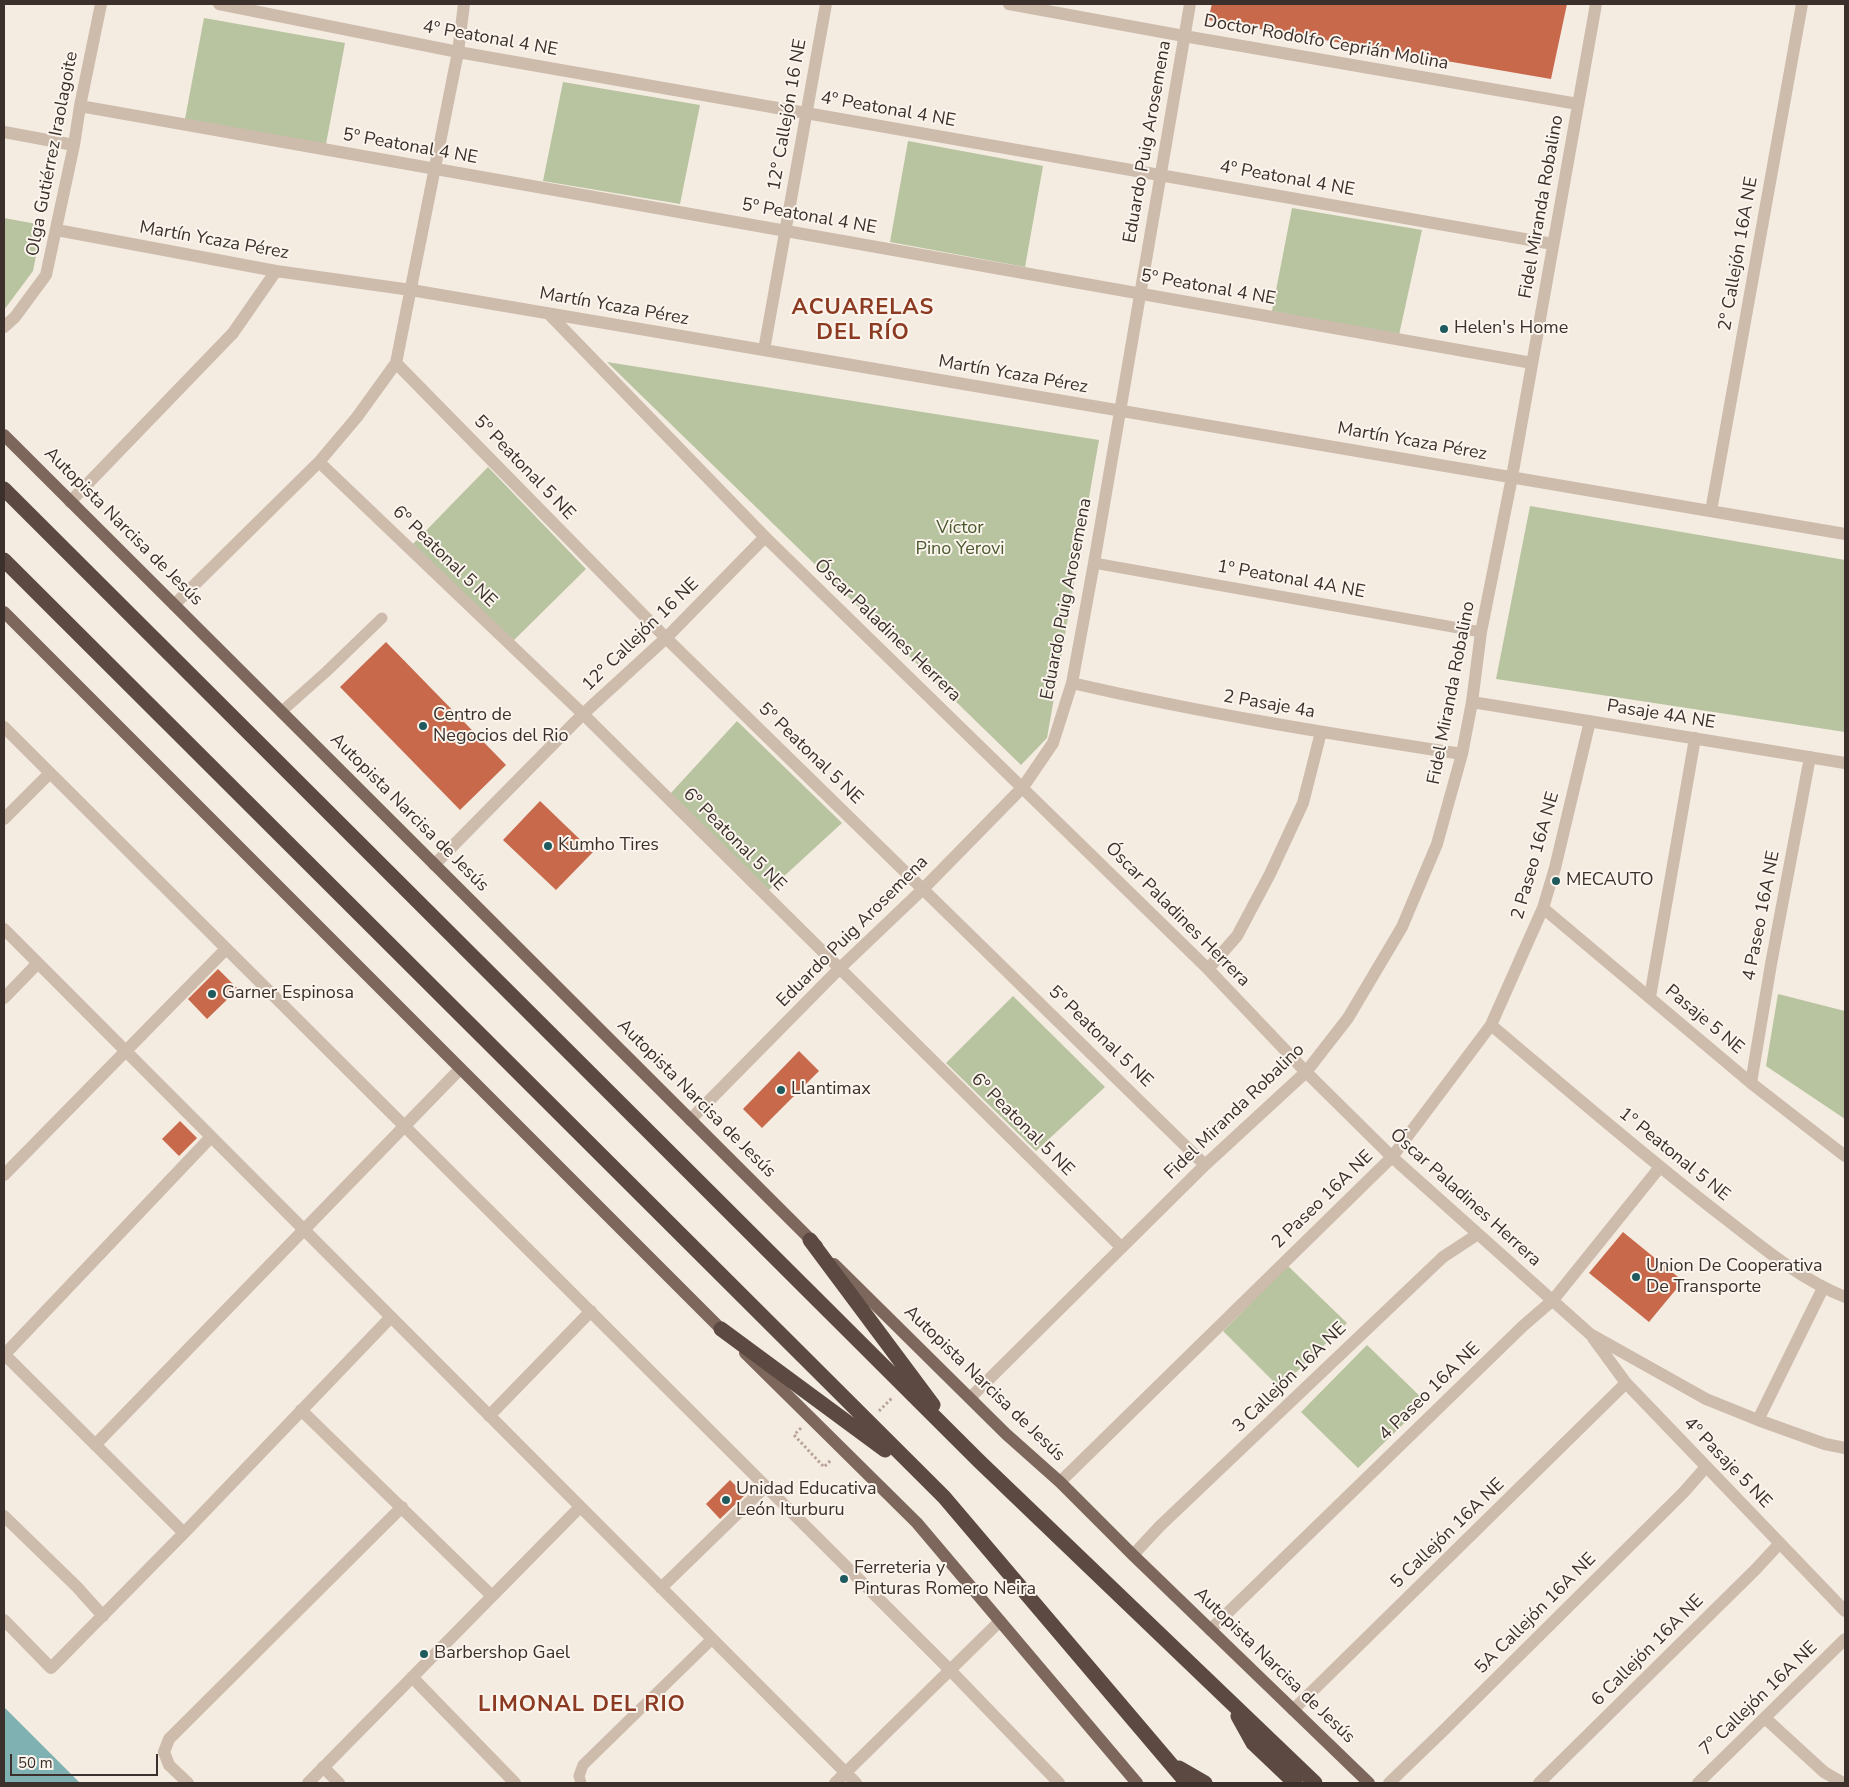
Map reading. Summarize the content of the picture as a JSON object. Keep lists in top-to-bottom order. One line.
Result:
{"streets":{"main road":["Autopista Narcisa de Jesús"],"street":["4º Peatonal 4 NE","Doctor Rodolfo Ceprián Molina","12° Callejón 16 NE","Eduardo Puig Arosemena","5º Peatonal 4 NE","Olga Gutiérrez Iraolagoite","Fidel Miranda Robalino","Martín Ycaza Pérez","2° Callejón 16A NE","5º Peatonal 5 NE","6º Peatonal 5 NE","Óscar Paladines Herrera","2 Pasaje 4a","Pasaje 4A NE","2 Paseo 16A NE","4 Paseo 16A NE","Pasaje 5 NE","1º Peatonal 5 NE","3 Callejón 16A NE","4º Pasaje 5 NE","5 Callejón 16A NE","5A Callejón 16A NE","6 Callejón 16A NE","7º Callejón 16A NE"],"lane":["1º Peatonal 4A NE"]},"crossings":[["4º Peatonal 4 NE","12° Callejón 16 NE"],["4º Peatonal 4 NE","Eduardo Puig Arosemena"],["4º Peatonal 4 NE","Fidel Miranda Robalino"],["Doctor Rodolfo Ceprián Molina","Eduardo Puig Arosemena"],["Doctor Rodolfo Ceprián Molina","Fidel Miranda Robalino"],["12° Callejón 16 NE","5º Peatonal 4 NE"],["12° Callejón 16 NE","Martín Ycaza Pérez"],["12° Callejón 16 NE","5º Peatonal 5 NE"],["12° Callejón 16 NE","Autopista Narcisa de Jesús"],["12° Callejón 16 NE","6º Peatonal 5 NE"],["12° Callejón 16 NE","Óscar Paladines Herrera"],["Eduardo Puig Arosemena","5º Peatonal 4 NE"],["Eduardo Puig Arosemena","Martín Ycaza Pérez"],["Eduardo Puig Arosemena","5º Peatonal 5 NE"],["Eduardo Puig Arosemena","Autopista Narcisa de Jesús"],["Eduardo Puig Arosemena","6º Peatonal 5 NE"],["Eduardo Puig Arosemena","1º Peatonal 4A NE"],["Eduardo Puig Arosemena","Óscar Paladines Herrera"],["Eduardo Puig Arosemena","2 Pasaje 4a"],["5º Peatonal 4 NE","Olga Gutiérrez Iraolagoite"],["5º Peatonal 4 NE","Fidel Miranda Robalino"],["Olga Gutiérrez Iraolagoite","Martín Ycaza Pérez"],["Fidel Miranda Robalino","Martín Ycaza Pérez"],["Fidel Miranda Robalino","5º Peatonal 5 NE"],["Fidel Miranda Robalino","Autopista Narcisa de Jesús"],["Fidel Miranda Robalino","6º Peatonal 5 NE"],["Fidel Miranda Robalino","1º Peatonal 4A NE"],["Fidel Miranda Robalino","Óscar Paladines Herrera"],["Fidel Miranda Robalino","2 Pasaje 4a"],["Fidel Miranda Robalino","Pasaje 4A NE"],["Martín Ycaza Pérez","2° Callejón 16A NE"],["Martín Ycaza Pérez","Óscar Paladines Herrera"],["Autopista Narcisa de Jesús","2 Paseo 16A NE"],["Autopista Narcisa de Jesús","4 Paseo 16A NE"],["Autopista Narcisa de Jesús","3 Callejón 16A NE"],["Autopista Narcisa de Jesús","5 Callejón 16A NE"],["Óscar Paladines Herrera","2 Paseo 16A NE"],["Óscar Paladines Herrera","4 Paseo 16A NE"],["Óscar Paladines Herrera","3 Callejón 16A NE"],["Óscar Paladines Herrera","4º Pasaje 5 NE"],["Pasaje 4A NE","2 Paseo 16A NE"],["Pasaje 4A NE","4 Paseo 16A NE"],["2 Paseo 16A NE","Pasaje 5 NE"],["2 Paseo 16A NE","1º Peatonal 5 NE"],["4 Paseo 16A NE","Pasaje 5 NE"],["4 Paseo 16A NE","1º Peatonal 5 NE"],["4º Pasaje 5 NE","5 Callejón 16A NE"],["4º Pasaje 5 NE","5A Callejón 16A NE"],["4º Pasaje 5 NE","6 Callejón 16A NE"]],"districts":["ACUARELAS DEL RÍO","LIMONAL DEL RIO"],"parks":["Víctor Pino Yerovi"],"places":["Helen's Home","Centro de Negocios del Rio","Kumho Tires","MECAUTO","Garner Espinosa","Llantimax","Union De Cooperativa De Transporte","Unidad Educativa León Iturburu","Ferreteria y Pinturas Romero Neira","Barbershop Gael"],"scale_bar":"50 m"}
